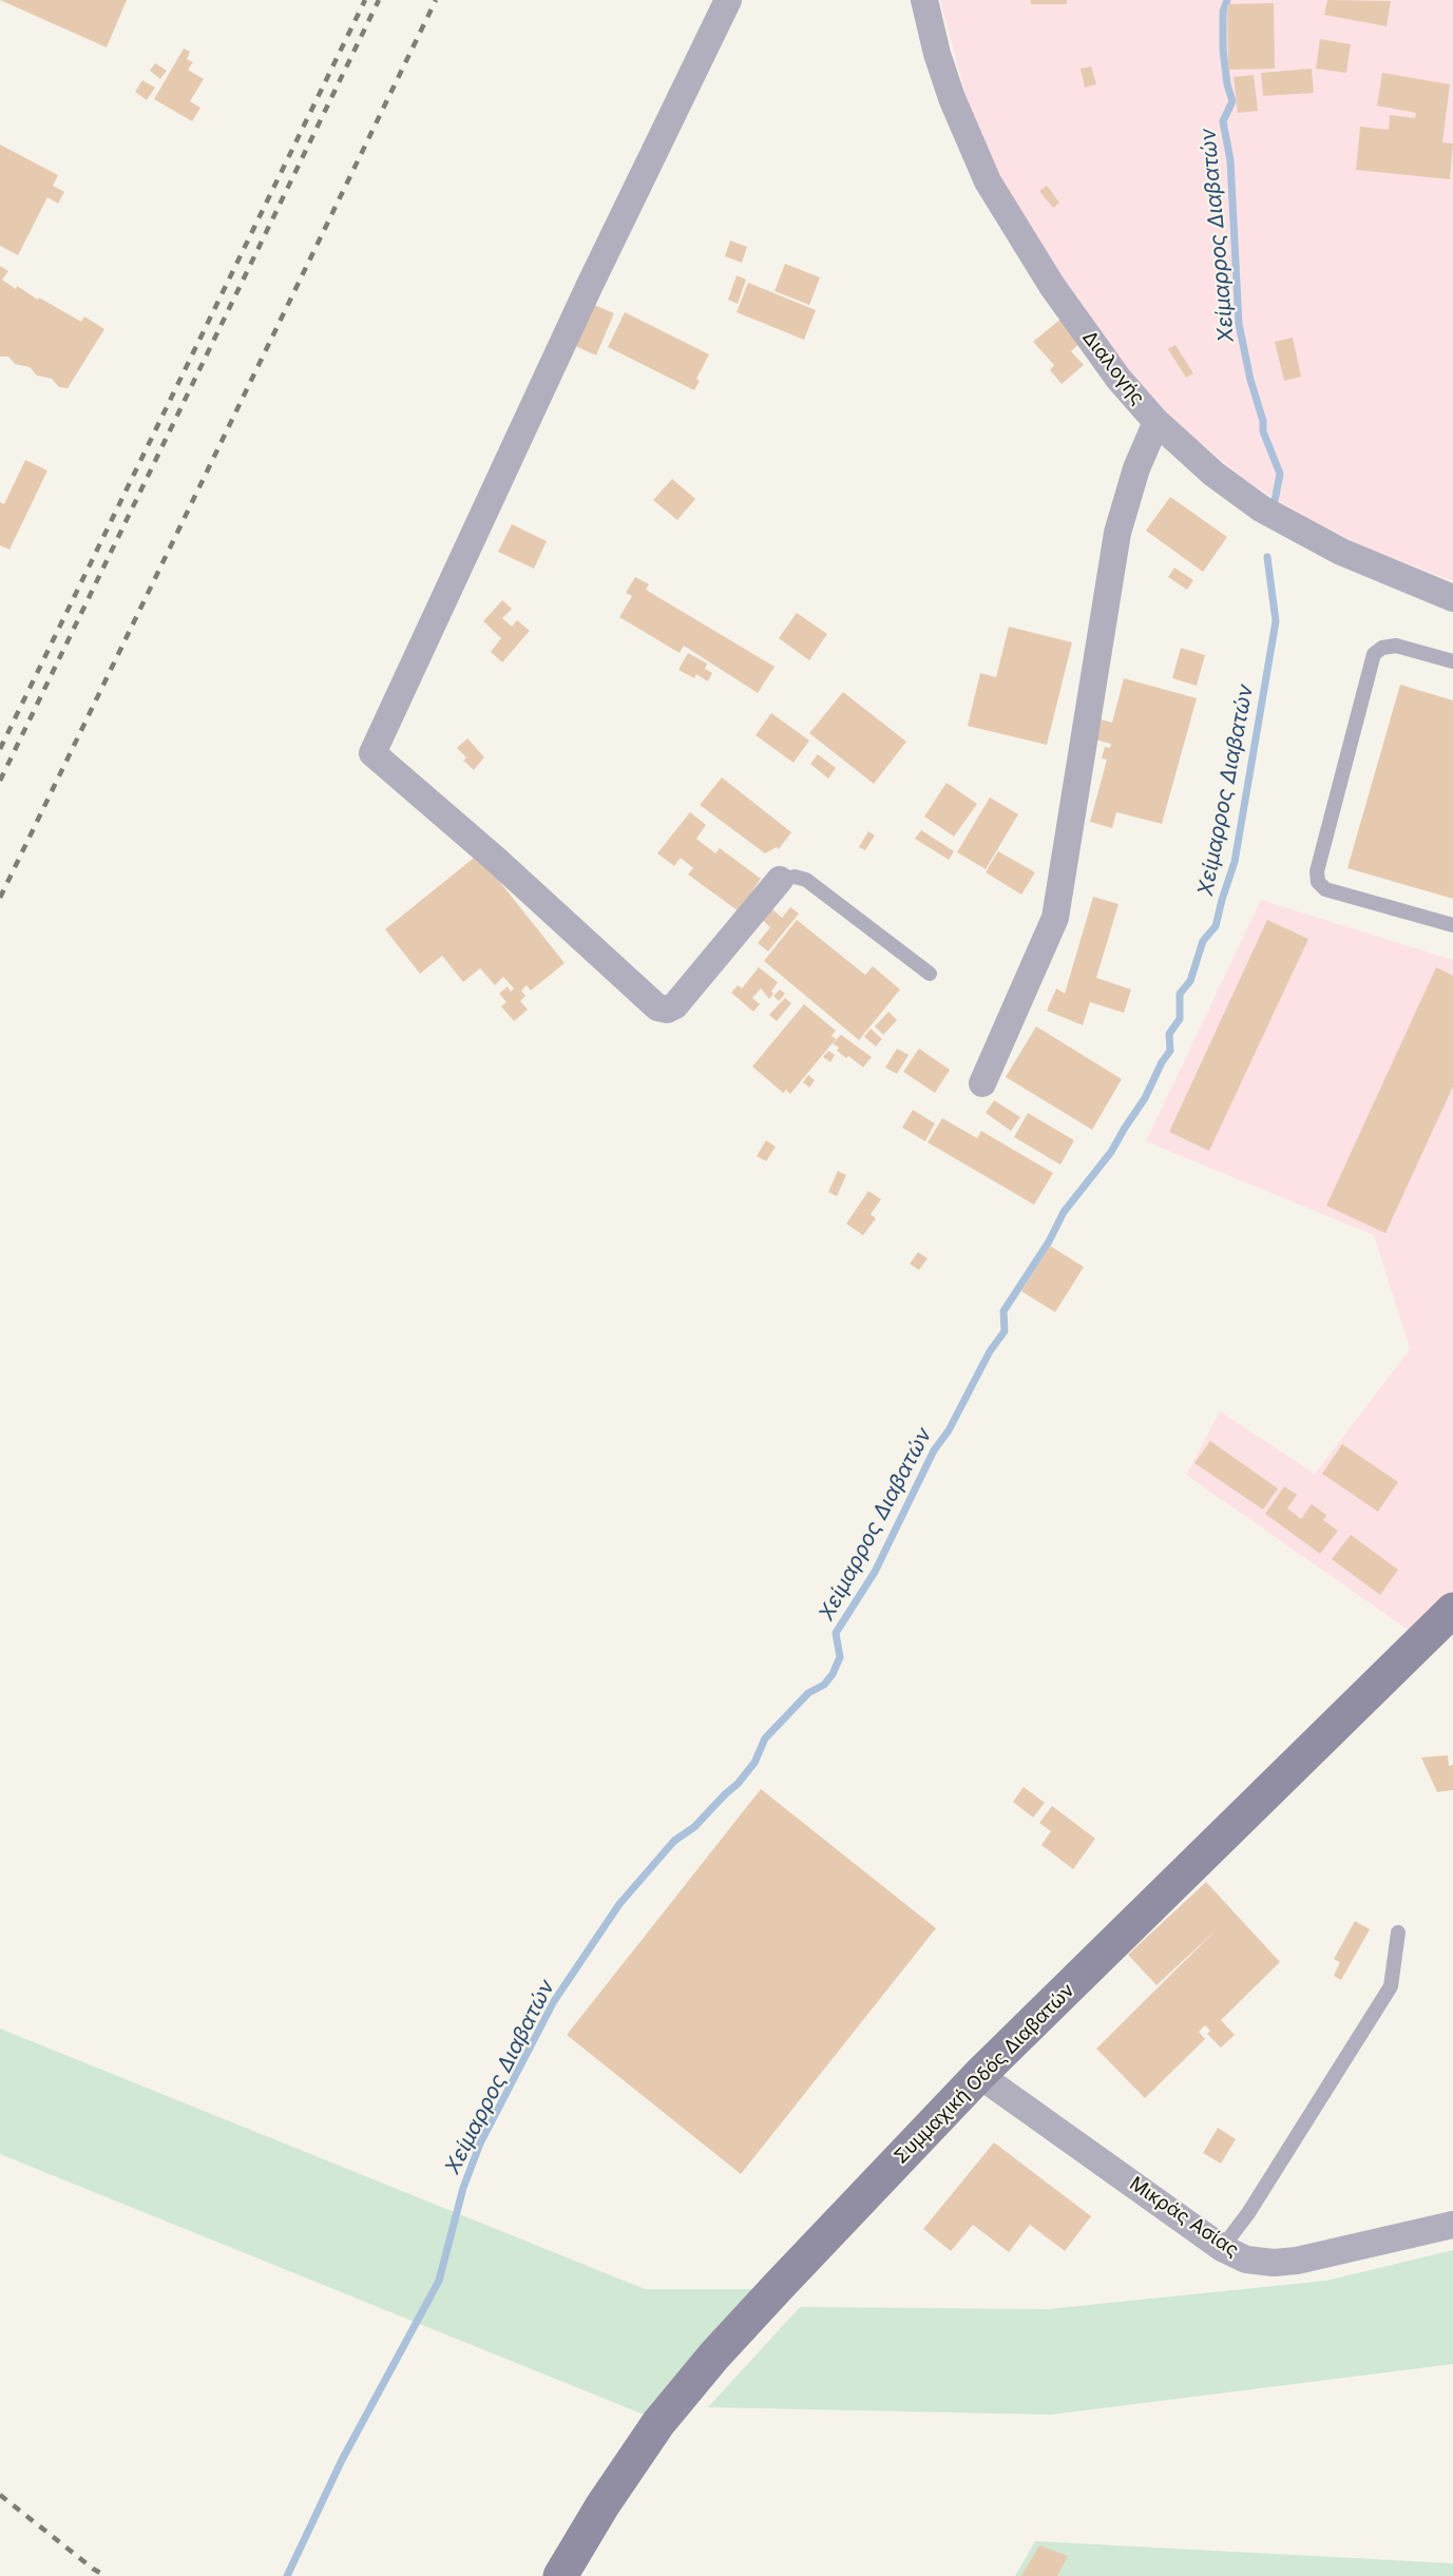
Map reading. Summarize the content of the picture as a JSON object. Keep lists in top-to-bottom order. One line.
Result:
{"streets":{"street":["Διαλογής","Συμμαχική Οδός Διαβατών","Μικράς Ασίας"]},"crossings":[["Συμμαχική Οδός Διαβατών","Μικράς Ασίας"]],"water":["Χείμαρρος Διαβατών"]}
